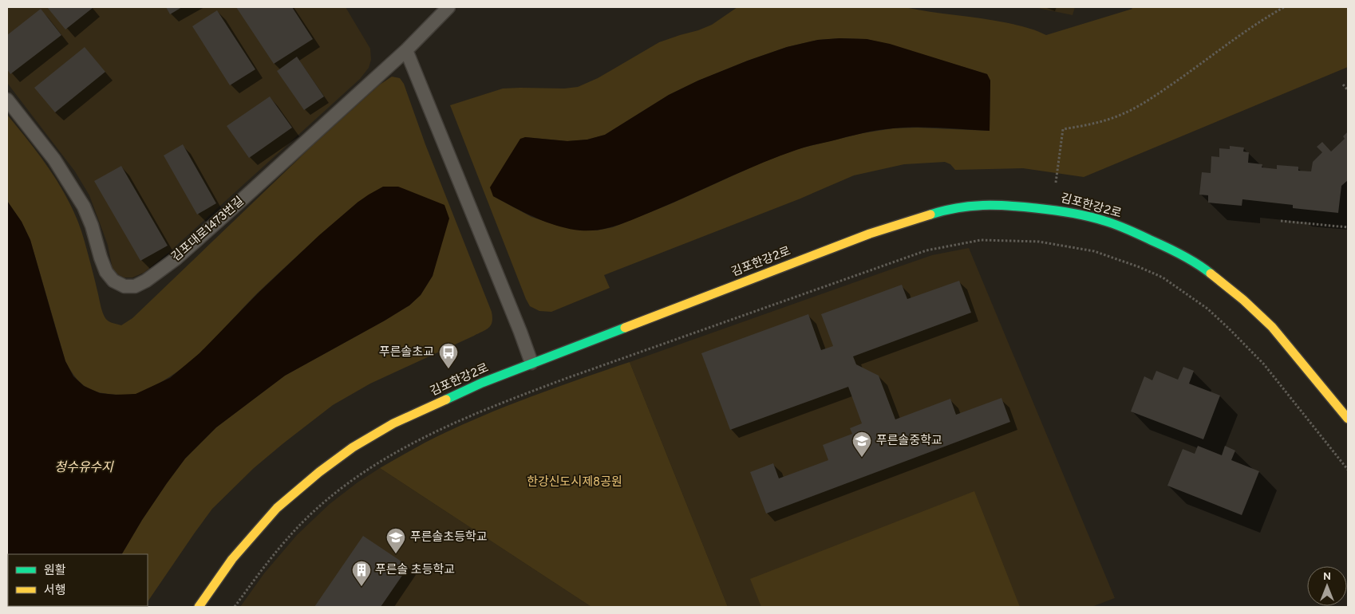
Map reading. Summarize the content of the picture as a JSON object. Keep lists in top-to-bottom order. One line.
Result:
{"streets":{"street":["김포한강2로"],"lane":["김포대로1473번길"]},"water":["청수유수지"],"parks":["한강신도시제8공원"],"places":{"bus stop":["푸른솔초교"],"school or university":["푸른솔중학교","푸른솔초등학교"],"building":["푸른솔 초등학교"]},"legend":["원활","서행"],"north":"top"}
